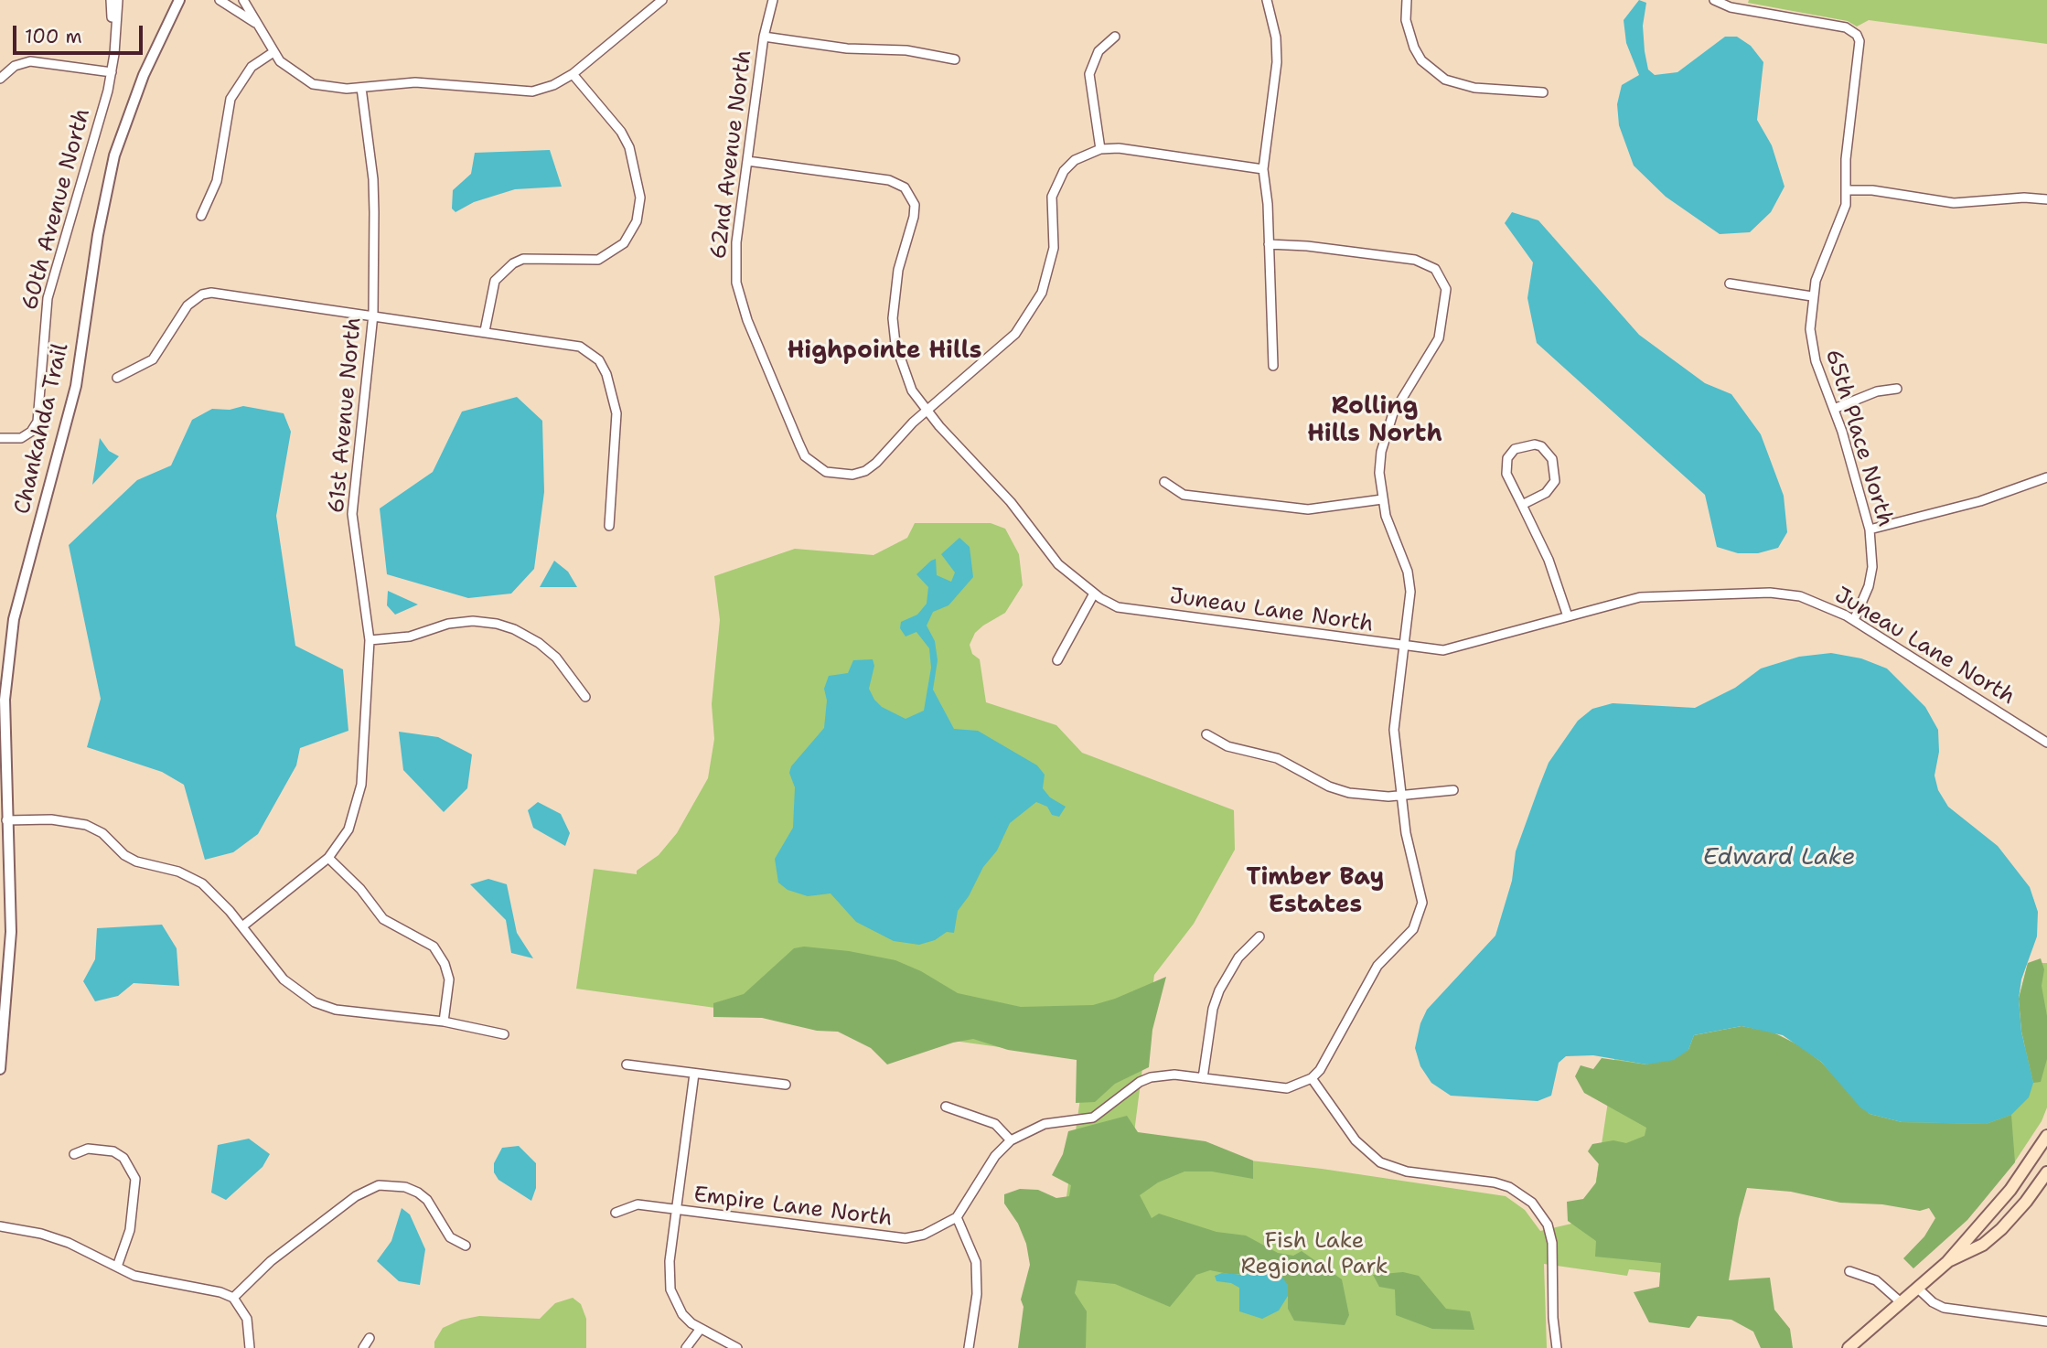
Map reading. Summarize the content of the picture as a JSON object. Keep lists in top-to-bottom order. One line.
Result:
{"streets":{"street":["62nd Avenue North","60th Avenue North","61st Avenue North","Chankahda Trail","65th Place North","Juneau Lane North","Empire Lane North"]},"crossings":[["62nd Avenue North","Juneau Lane North"],["65th Place North","Juneau Lane North"]],"districts":["Highpointe Hills","Rolling Hills North","Timber Bay Estates"],"water":["Edward Lake"],"parks":["Fish Lake Regional Park"],"scale_bar":"100 m"}
